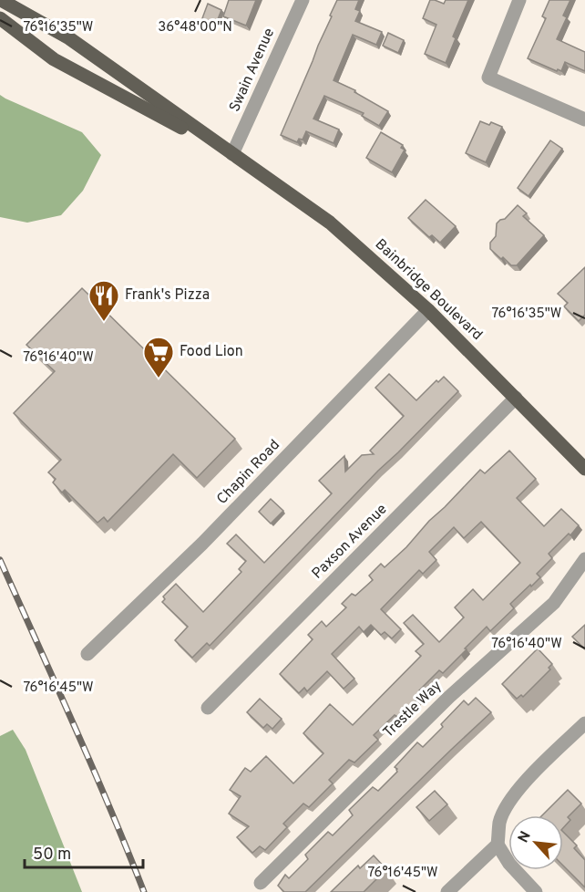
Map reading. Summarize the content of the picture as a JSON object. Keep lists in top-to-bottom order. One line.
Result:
{"streets":{"main road":["Bainbridge Boulevard"],"street":["Swain Avenue","Chapin Road","Paxson Avenue","Trestle Way"]},"crossings":[["Swain Avenue","Bainbridge Boulevard"],["Bainbridge Boulevard","Chapin Road"],["Bainbridge Boulevard","Paxson Avenue"]],"places":{"restaurant":["Frank's Pizza"],"supermarket":["Food Lion"]},"scale_bar":"50 m","north":"top left","coordinates":["36°48'00\"N","76°16'35\"W","76°16'40\"W","76°16'45\"W"]}
